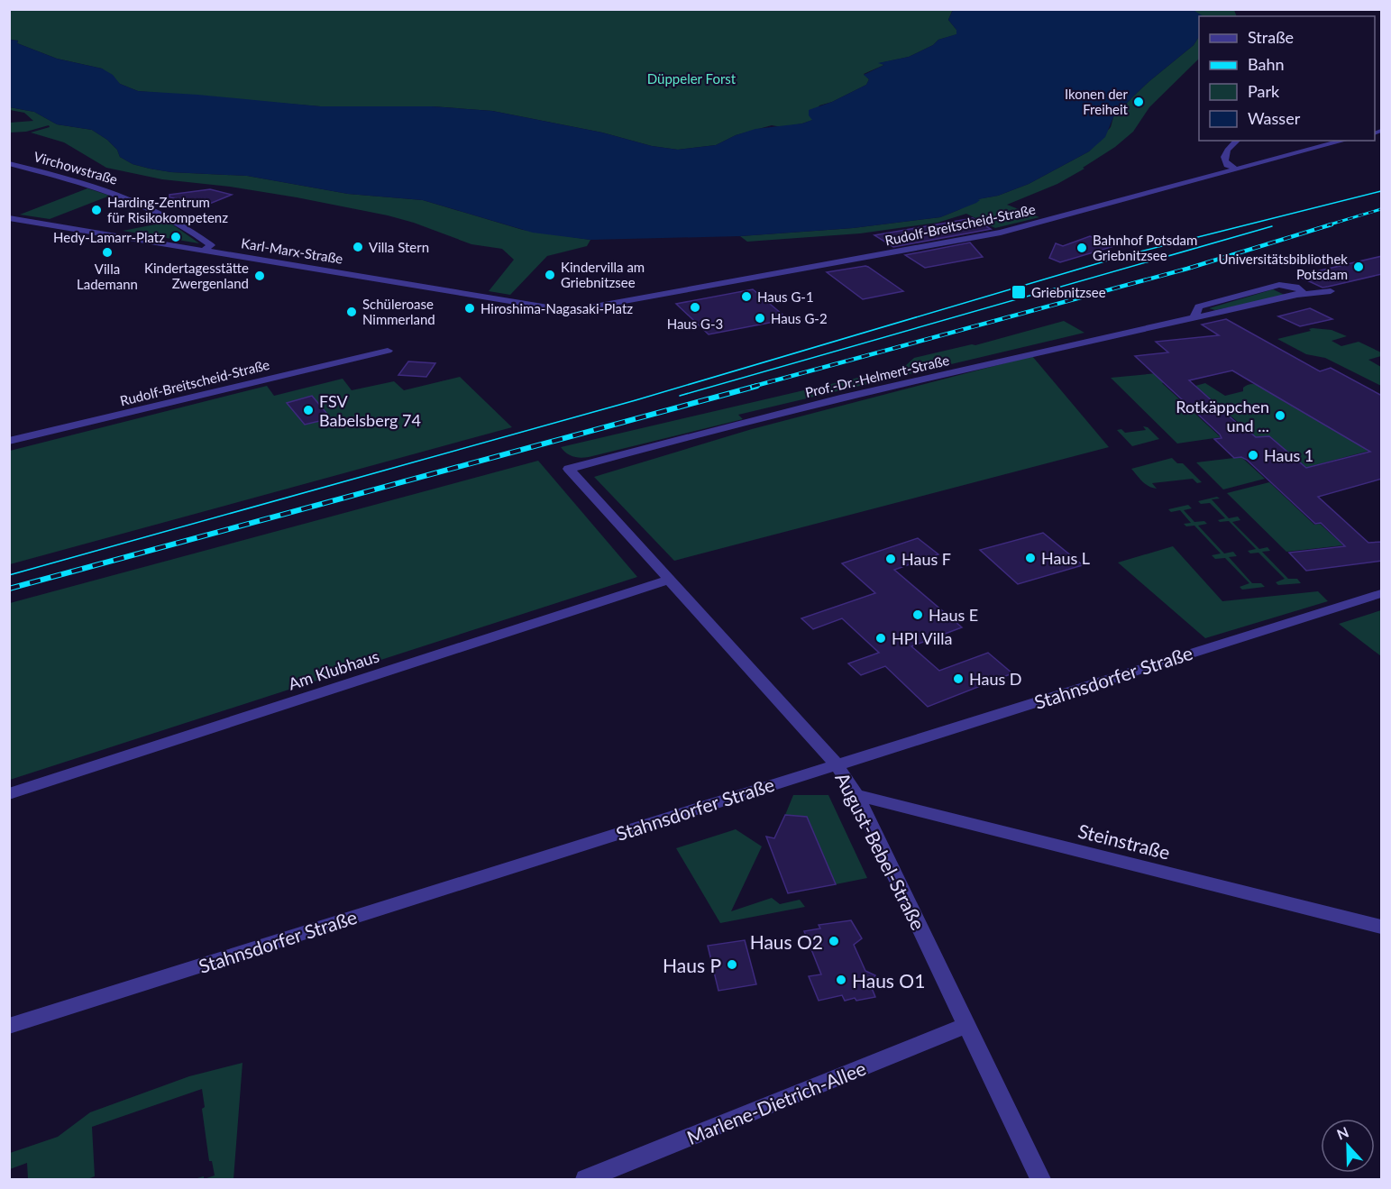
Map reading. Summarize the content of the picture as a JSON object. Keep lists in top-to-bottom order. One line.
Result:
{"streets":{"street":["Virchowstraße","Rudolf-Breitscheid-Straße","Karl-Marx-Straße","Prof.-Dr.-Helmert-Straße","Am Klubhaus","Stahnsdorfer Straße","Steinstraße","August-Bebel-Straße","Marlene-Dietrich-Allee"]},"crossings":[["Virchowstraße","Karl-Marx-Straße"],["Rudolf-Breitscheid-Straße","Karl-Marx-Straße"],["Prof.-Dr.-Helmert-Straße","August-Bebel-Straße"],["Am Klubhaus","August-Bebel-Straße"],["Stahnsdorfer Straße","August-Bebel-Straße"],["Steinstraße","August-Bebel-Straße"],["August-Bebel-Straße","Marlene-Dietrich-Allee"]],"parks":["Düppeler Forst"],"places":{"other":["Ikonen der Freiheit","Harding-Zentrum für Risikokompetenz","Hedy-Lamarr-Platz","Villa Stern","Bahnhof Potsdam Griebnitzsee","Villa Lademann","Universitätsbibliothek Potsdam","Kindervilla am Griebnitzsee","Kindertagesstätte Zwergenland","Haus G-1","Haus G-3","Hiroshima-Nagasaki-Platz","Schüleroase Nimmerland","Haus G-2","FSV Babelsberg 74","Rotkäppchen und ...","Haus 1","Haus L","Haus F","Haus E","HPI Villa","Haus D","Haus O2","Haus P","Haus O1"],"transit":["Griebnitzsee"]},"legend":["Straße","Bahn","Park","Wasser"],"north":"top"}
